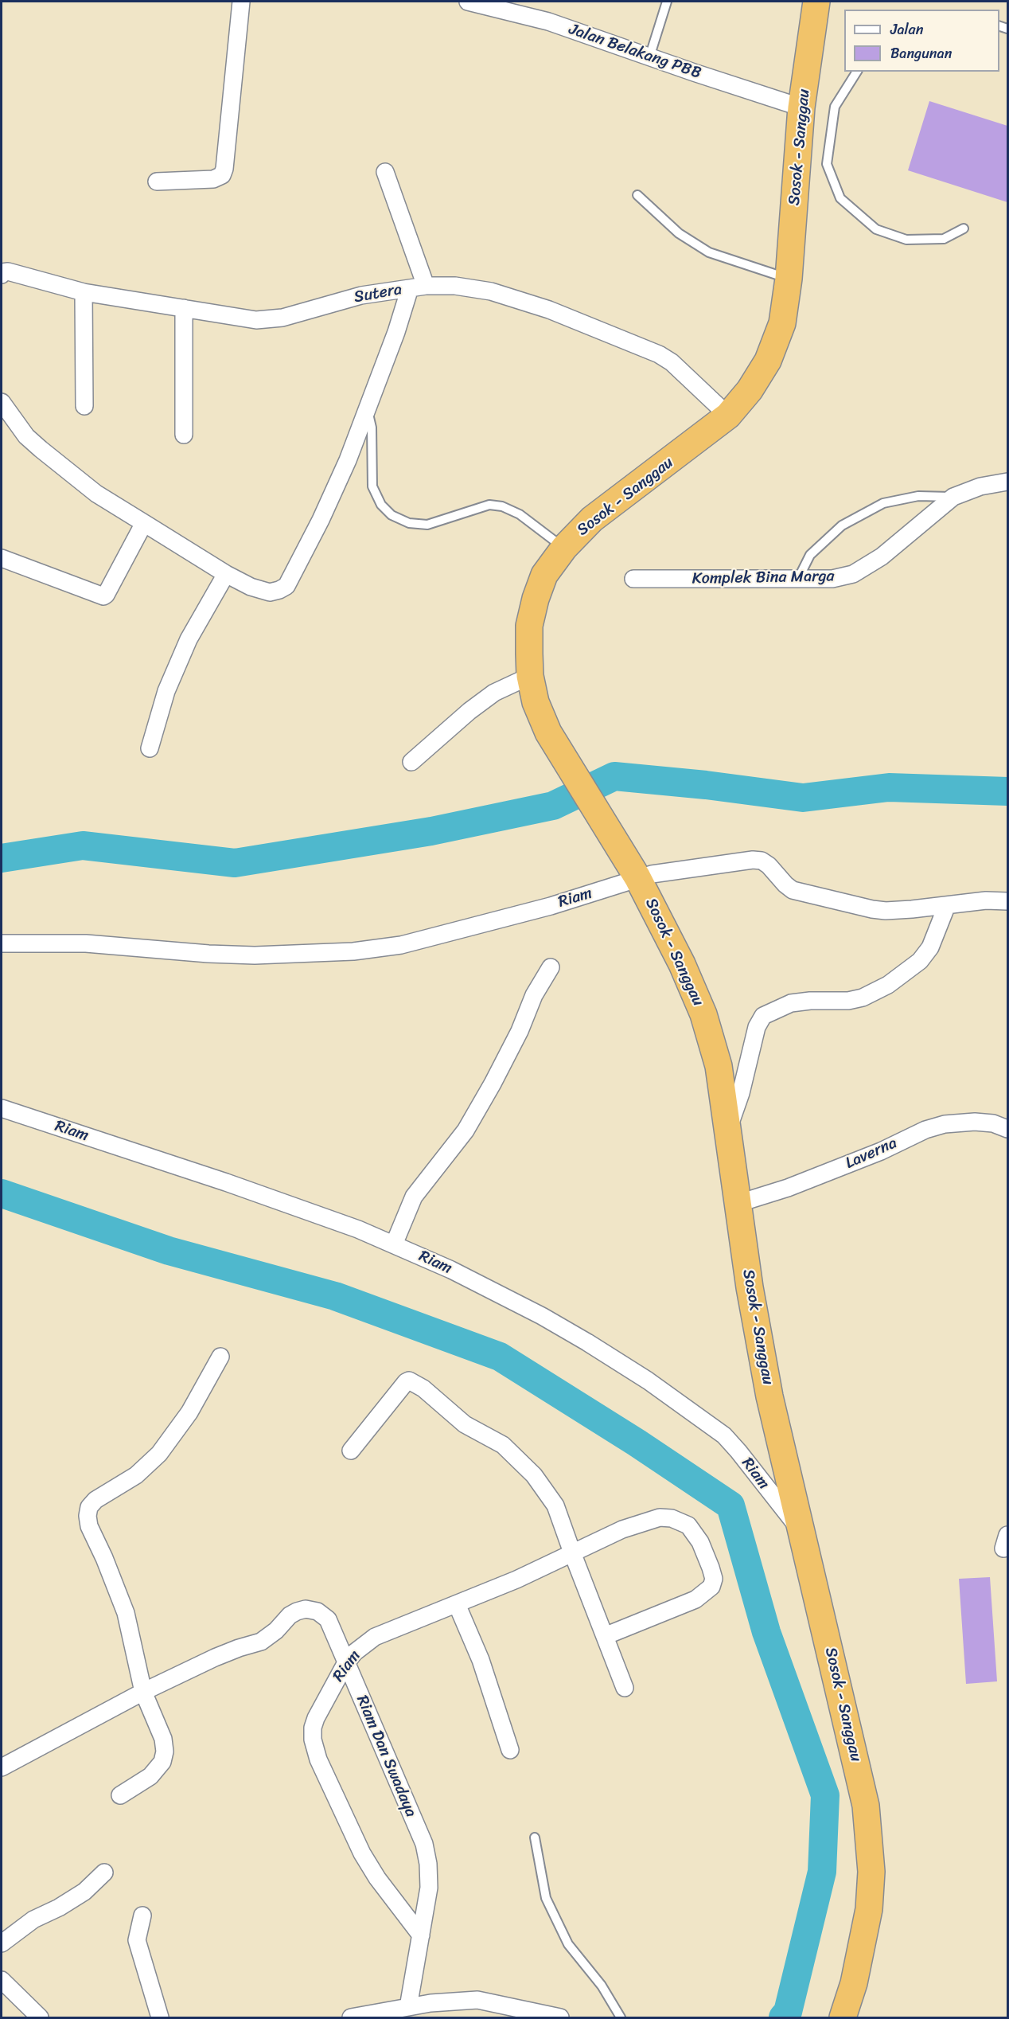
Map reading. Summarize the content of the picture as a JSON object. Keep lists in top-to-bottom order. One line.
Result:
{"streets":{"highway":["Sosok - Sanggau"],"street":["Jalan Belakang PBB","Sutera","Komplek Bina Marga","Riam","Laverna","Riam Dan Swadaya"]},"crossings":[["Jalan Belakang PBB","Sosok - Sanggau"],["Sosok - Sanggau","Sutera"],["Sosok - Sanggau","Riam"],["Sosok - Sanggau","Laverna"],["Riam","Riam Dan Swadaya"]],"legend":["Jalan","Bangunan"]}
